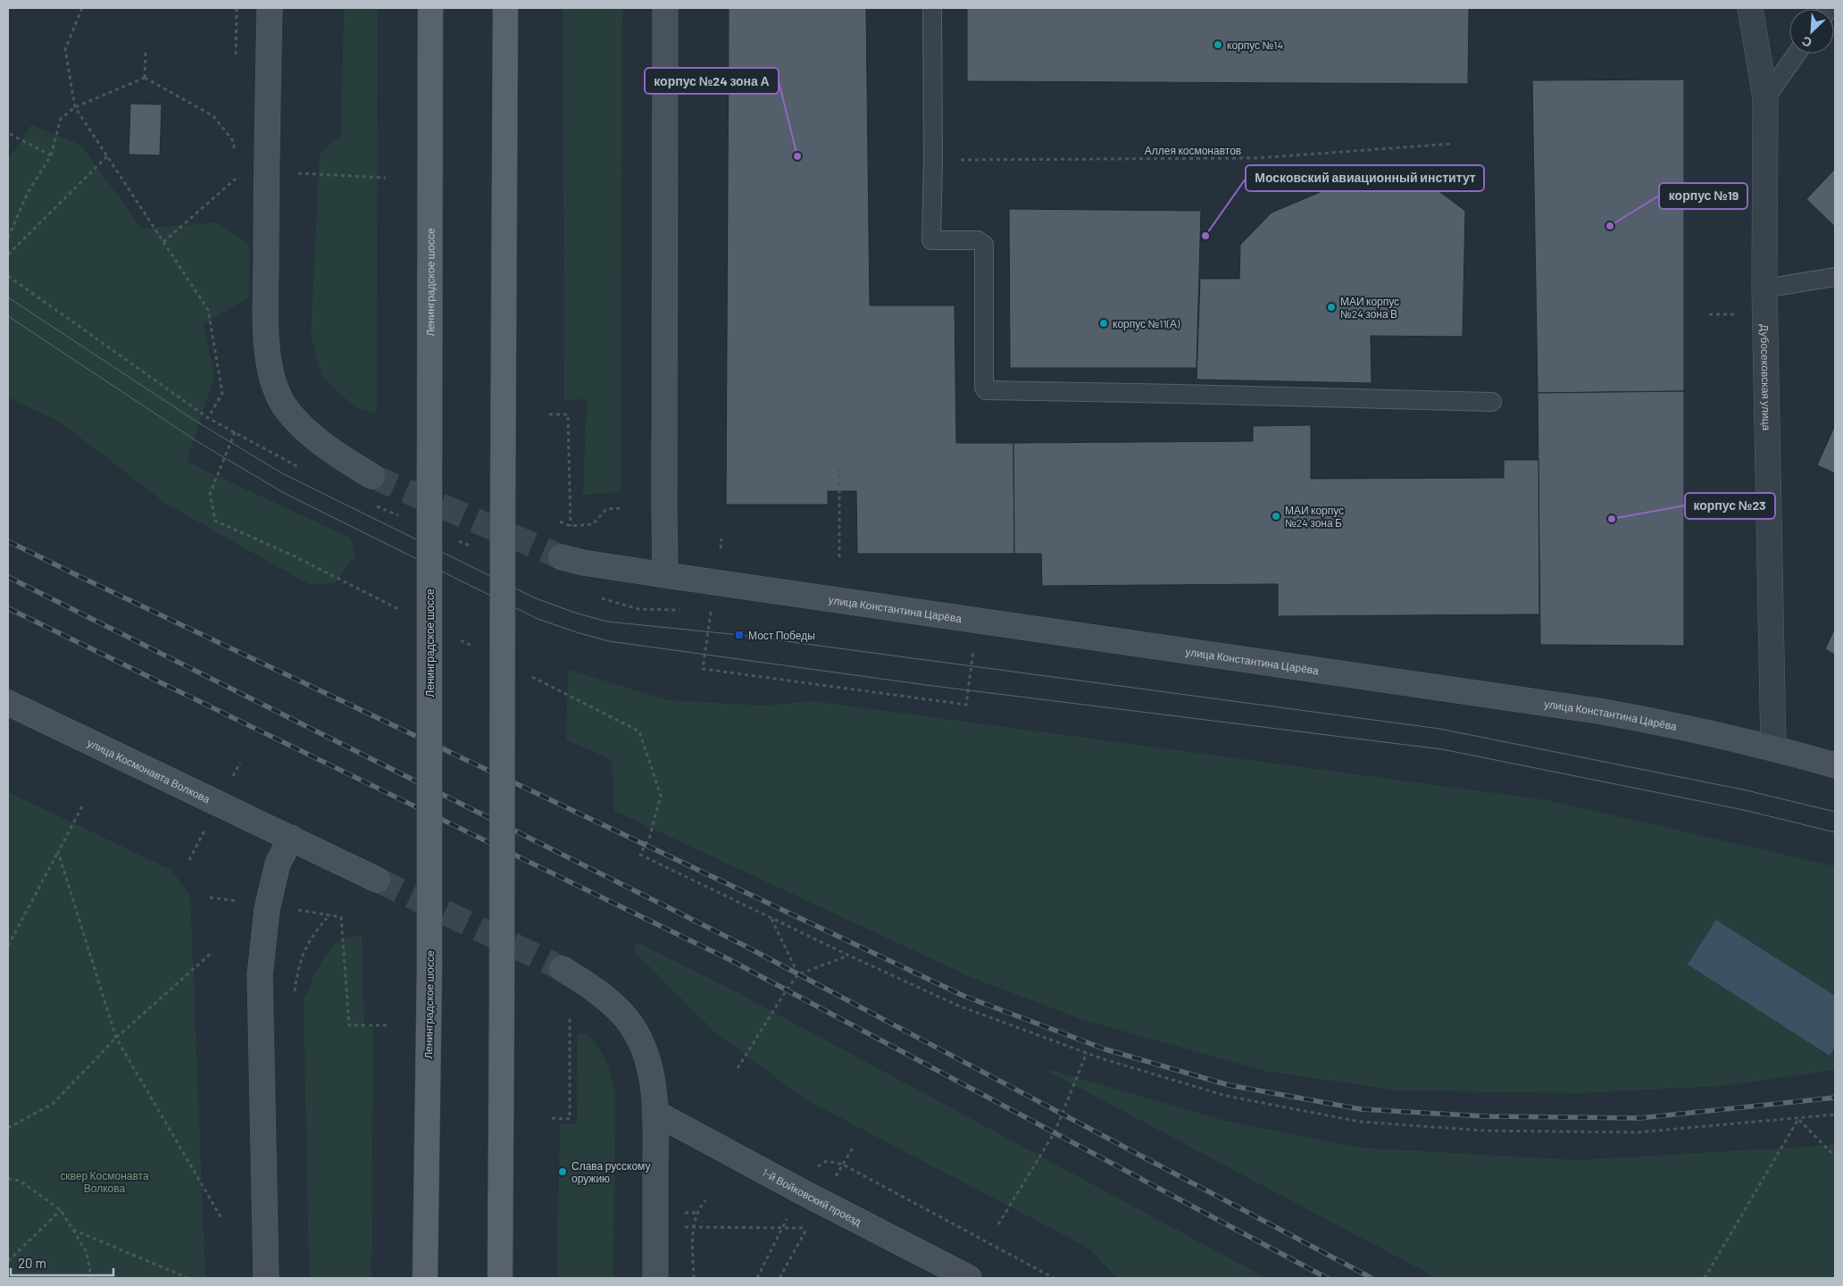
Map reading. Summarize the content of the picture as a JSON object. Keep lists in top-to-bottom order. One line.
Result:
{"streets":{"main road":["Ленинградское шоссе"],"street":["Дубосековская улица","улица Константина Царёва","улица Космонавта Волкова","1-й Войковский проезд"],"path":["Аллея космонавтов"]},"crossings":[["Дубосековская улица","улица Константина Царёва"]],"parks":["сквер Космонавта Волкова"],"places":{"other":["корпус №14","корпус №24 зона А","корпус №19","Московский авиационный институт","МАИ корпус №24 зона В","корпус №11(А)","МАИ корпус №24 зона Б","корпус №23","Слава русскому оружию"],"transit":["Мост Победы"]},"scale_bar":"20 m","north":"bottom left"}
